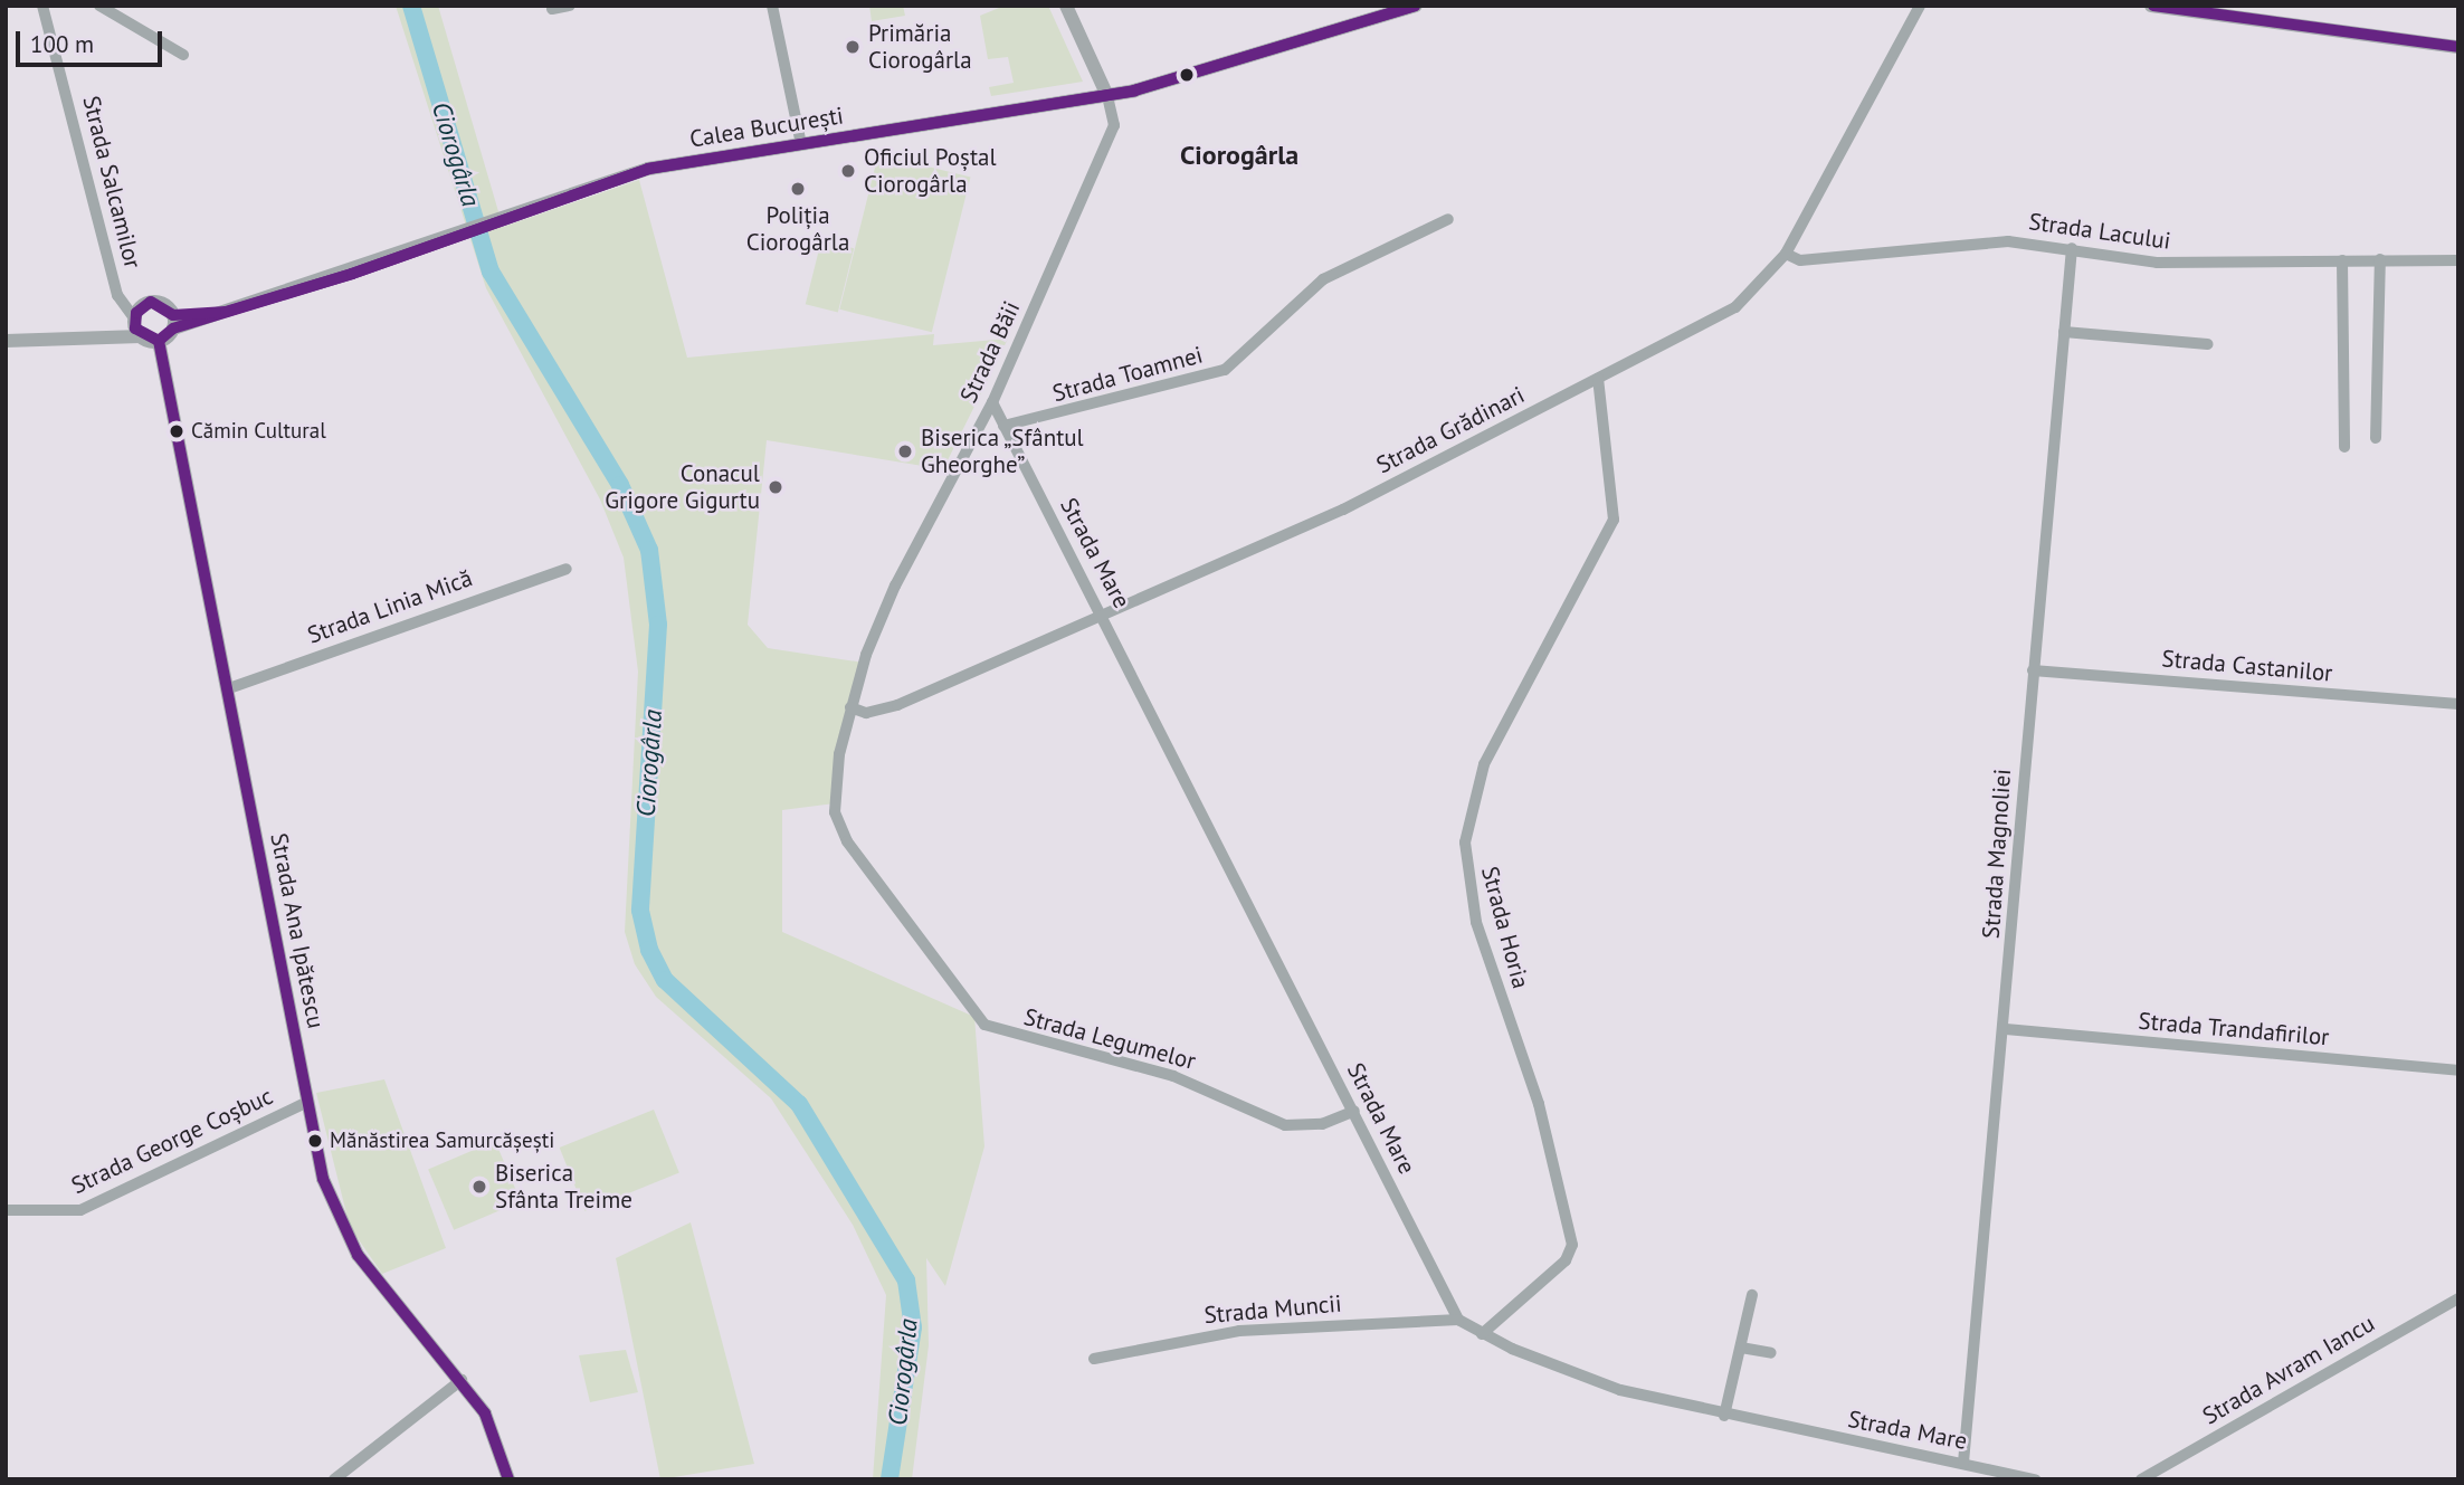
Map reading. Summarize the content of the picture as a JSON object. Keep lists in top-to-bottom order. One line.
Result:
{"streets":{"main road":["Calea București","Strada Ana Ipătescu"],"street":["Strada Salcamilor","Strada Lacului","Strada Băii","Strada Toamnei","Strada Grădinari","Strada Mare","Strada Linia Mică","Strada Castanilor","Strada Magnoliei","Strada Horia","Strada Trandafirilor","Strada Legumelor","Strada George Coșbuc","Strada Muncii","Strada Avram Iancu"]},"crossings":[["Calea București","Strada Salcamilor"],["Calea București","Strada Băii"],["Strada Lacului","Strada Grădinari"],["Strada Lacului","Strada Magnoliei"],["Strada Băii","Strada Grădinari"],["Strada Băii","Strada Mare"],["Strada Băii","Strada Legumelor"],["Strada Toamnei","Strada Mare"],["Strada Grădinari","Strada Mare"],["Strada Grădinari","Strada Horia"],["Strada Mare","Strada Magnoliei"],["Strada Mare","Strada Horia"],["Strada Mare","Strada Legumelor"],["Strada Mare","Strada Muncii"],["Strada Linia Mică","Strada Ana Ipătescu"],["Strada Castanilor","Strada Magnoliei"],["Strada Magnoliei","Strada Trandafirilor"],["Strada Ana Ipătescu","Strada George Coșbuc"]],"districts":["Ciorogârla"],"water":["Ciorogârla"],"places":["Primăria Ciorogârla","Oficiul Poștal Ciorogârla","Poliția Ciorogârla","Cămin Cultural","Biserica „Sfântul Gheorghe”","Conacul Grigore Gigurtu","Mănăstirea Samurcășești","Biserica Sfânta Treime"],"scale_bar":"100 m"}
